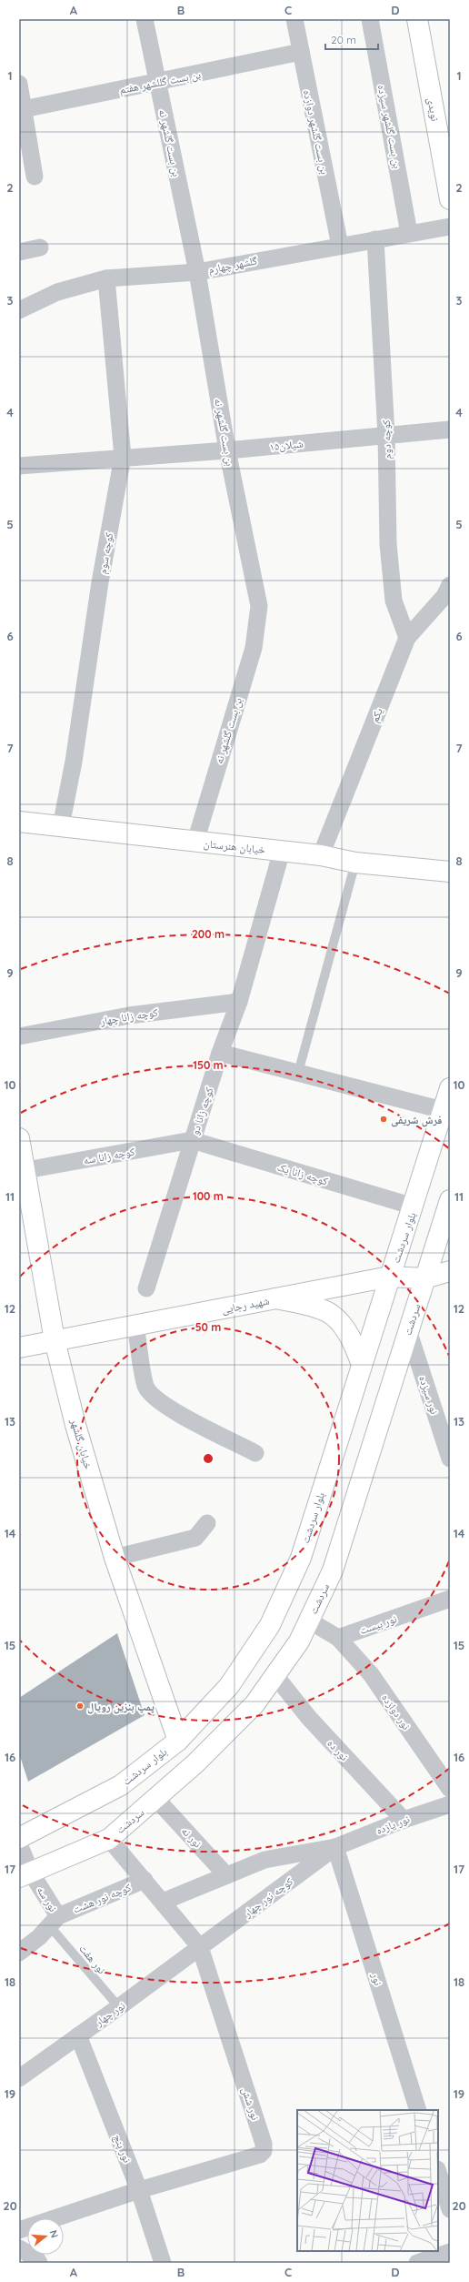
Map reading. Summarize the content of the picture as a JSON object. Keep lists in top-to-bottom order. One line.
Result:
{"streets":{"main road":["نویدی","خیابان هنرستان","بلوار سردشت","شهید رجایی","سردشت","خیابان گلشهر"],"street":["بن بست گللشهر هفتم","بن بست گلشهر سیزده","بن بست گلشهر دوازده","بن بست گلشهر نه","گلشهر چهارم","کوچه دوم","شیلان۱۵","کوچه سوم","یکم","کوچه زانا چهار","کوچه زانا دو","کوچه زانا سه","کوچه زانا یک","نور سیزده","نور بیست","نور دوازده","نور ده","نور یازده","نور نه","کوچه نور چهار","کوچه نور هشت","نور سه","نور","نور چهار","نور شش","نور پنج"],"lane":["نور هفت"]},"crossings":[["بن بست گللشهر هفتم","بن بست گلشهر دوازده"],["بن بست گللشهر هفتم","بن بست گلشهر نه"],["بن بست گلشهر سیزده","گلشهر چهارم"],["بن بست گلشهر دوازده","گلشهر چهارم"],["بن بست گلشهر نه","گلشهر چهارم"],["بن بست گلشهر نه","شیلان۱۵"],["بن بست گلشهر نه","خیابان هنرستان"],["گلشهر چهارم","کوچه دوم"],["گلشهر چهارم","کوچه سوم"],["کوچه دوم","شیلان۱۵"],["کوچه دوم","یکم"],["شیلان۱۵","کوچه سوم"],["کوچه سوم","خیابان هنرستان"],["یکم","خیابان هنرستان"],["خیابان هنرستان","کوچه زانا دو"],["کوچه زانا چهار","کوچه زانا دو"],["کوچه زانا دو","کوچه زانا سه"],["کوچه زانا دو","کوچه زانا یک"],["کوچه زانا سه","کوچه زانا یک"],["کوچه زانا سه","خیابان گلشهر"],["کوچه زانا یک","بلوار سردشت"],["بلوار سردشت","شهید رجایی"],["بلوار سردشت","خیابان گلشهر"],["شهید رجایی","سردشت"],["شهید رجایی","خیابان گلشهر"],["سردشت","نور سیزده"],["سردشت","نور ده"],["سردشت","نور نه"],["سردشت","نور سه"],["سردشت","نور شش"],["نور بیست","نور دوازده"],["نور ده","نور یازده"],["نور یازده","کوچه نور چهار"],["نور یازده","نور"],["کوچه نور چهار","نور"],["کوچه نور چهار","نور چهار"],["کوچه نور چهار","نور شش"],["کوچه نور هشت","نور سه"],["کوچه نور هشت","نور هفت"],["کوچه نور هشت","نور شش"],["نور سه","نور هفت"],["نور هفت","نور چهار"],["نور چهار","نور شش"],["نور چهار","نور پنج"],["نور شش","نور پنج"]],"places":["فرش شریفی","پمپ بنزین رویال"],"scale_bar":"20 m","north":"right","grid":{"columns":["A","B","C","D"],"rows":["1","2","3","4","5","6","7","8","9","10","11","12","13","14","15","16","17","18","19","20"]},"rings":["200 m","150 m","100 m","50 m"]}
